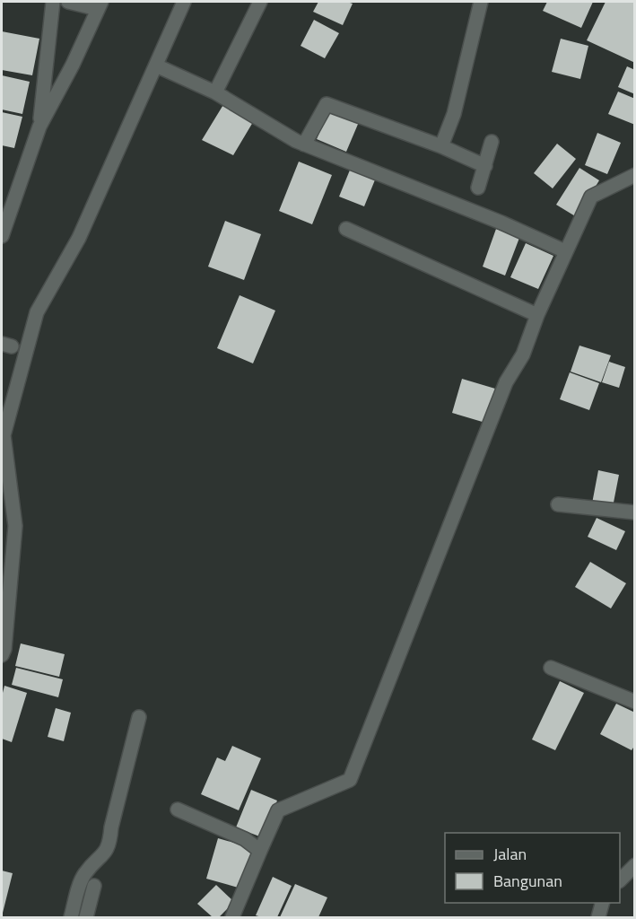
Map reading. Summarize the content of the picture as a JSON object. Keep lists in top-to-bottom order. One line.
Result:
{"legend":["Jalan","Bangunan"]}
